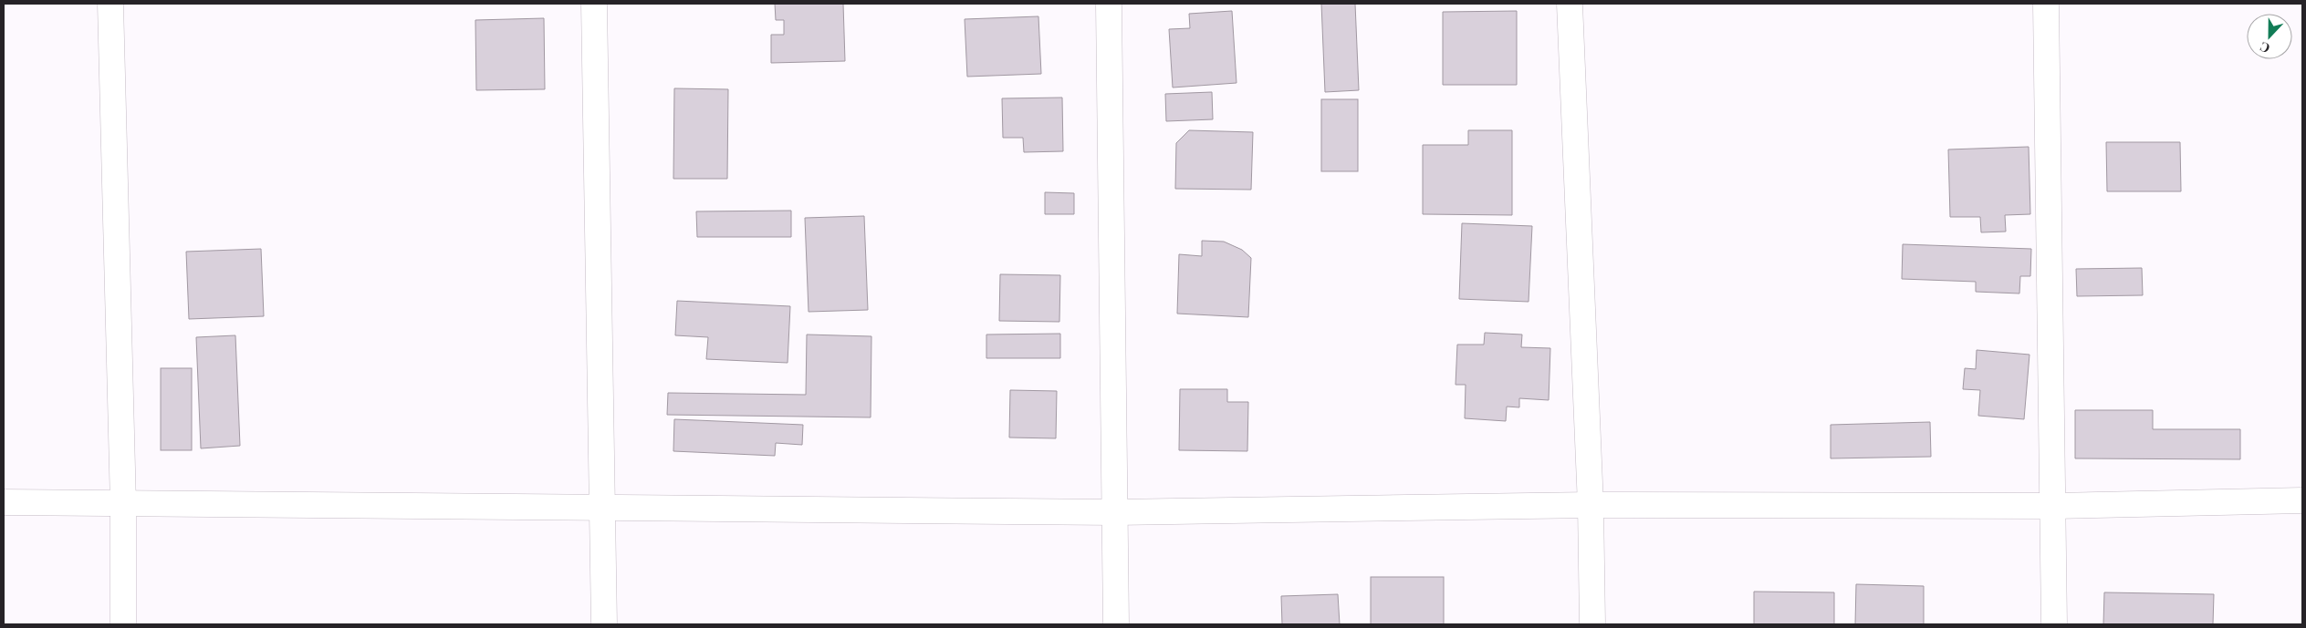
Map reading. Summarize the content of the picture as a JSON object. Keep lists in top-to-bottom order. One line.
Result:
{"north":"bottom"}
